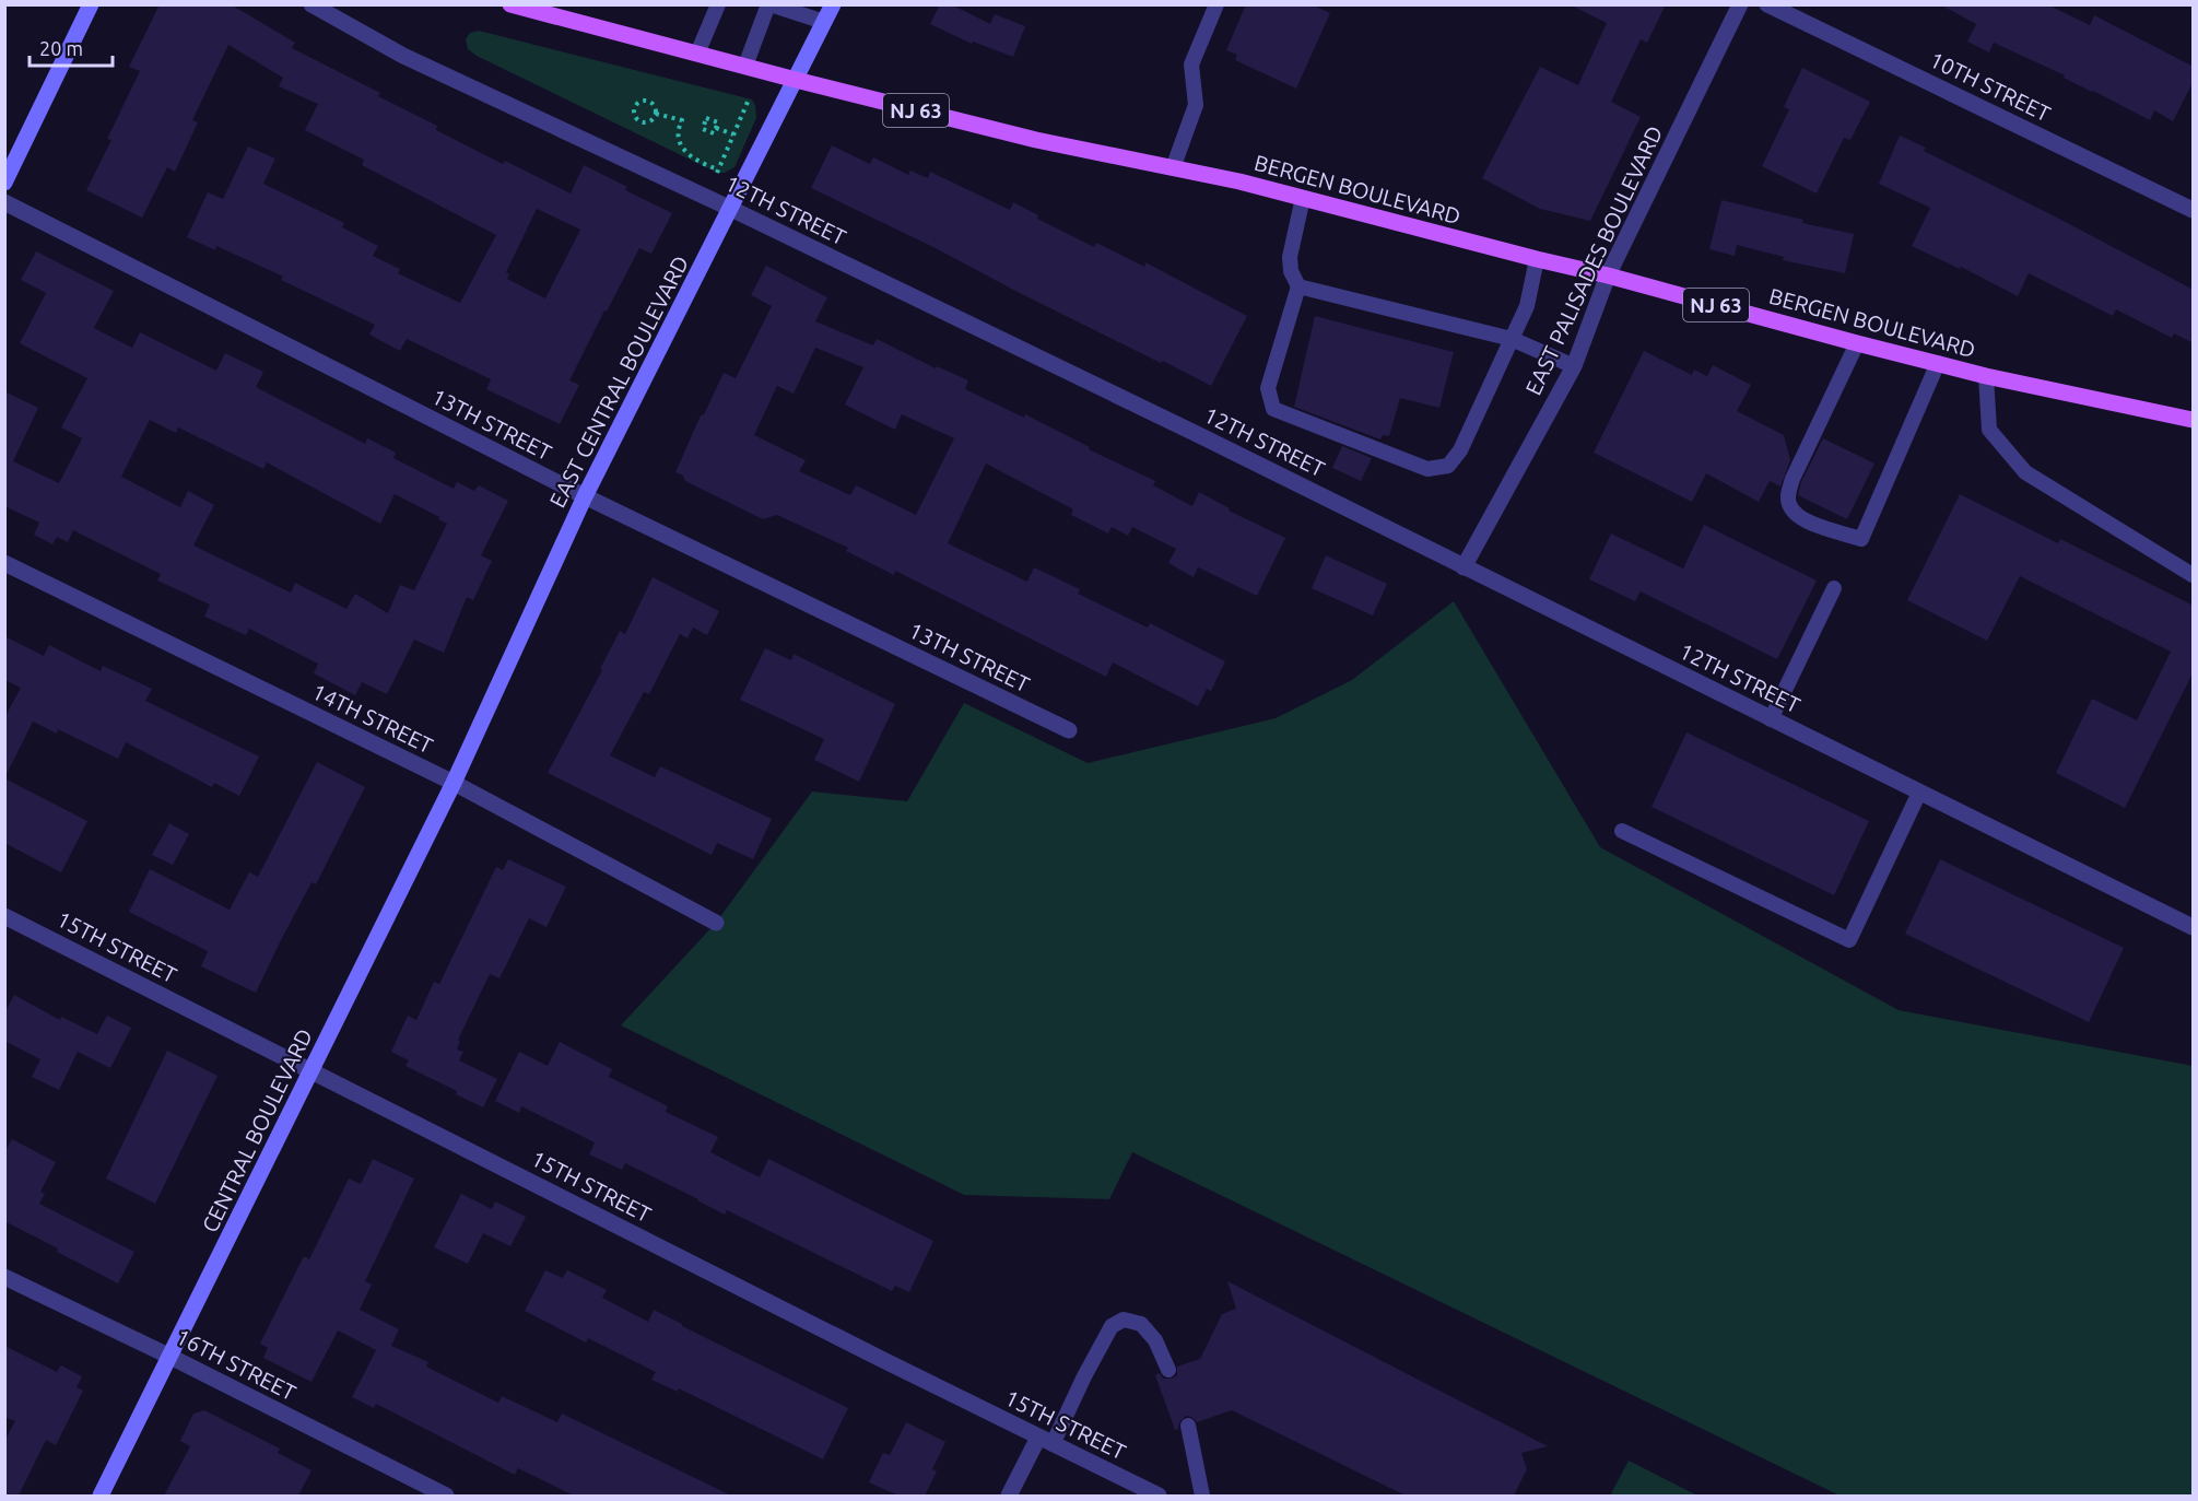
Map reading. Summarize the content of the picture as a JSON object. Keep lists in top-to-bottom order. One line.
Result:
{"streets":{"main road":["NJ 63","BERGEN BOULEVARD","EAST CENTRAL BOULEVARD","CENTRAL BOULEVARD"],"street":["10TH STREET","12TH STREET","EAST PALISADES BOULEVARD","13TH STREET","14TH STREET","15TH STREET","16TH STREET"]},"crossings":[["BERGEN BOULEVARD","EAST PALISADES BOULEVARD"],["BERGEN BOULEVARD","EAST CENTRAL BOULEVARD"],["12TH STREET","EAST PALISADES BOULEVARD"],["12TH STREET","EAST CENTRAL BOULEVARD"],["EAST CENTRAL BOULEVARD","13TH STREET"],["EAST CENTRAL BOULEVARD","14TH STREET"],["EAST CENTRAL BOULEVARD","CENTRAL BOULEVARD"],["14TH STREET","CENTRAL BOULEVARD"],["15TH STREET","CENTRAL BOULEVARD"],["CENTRAL BOULEVARD","16TH STREET"]],"scale_bar":"20 m"}
